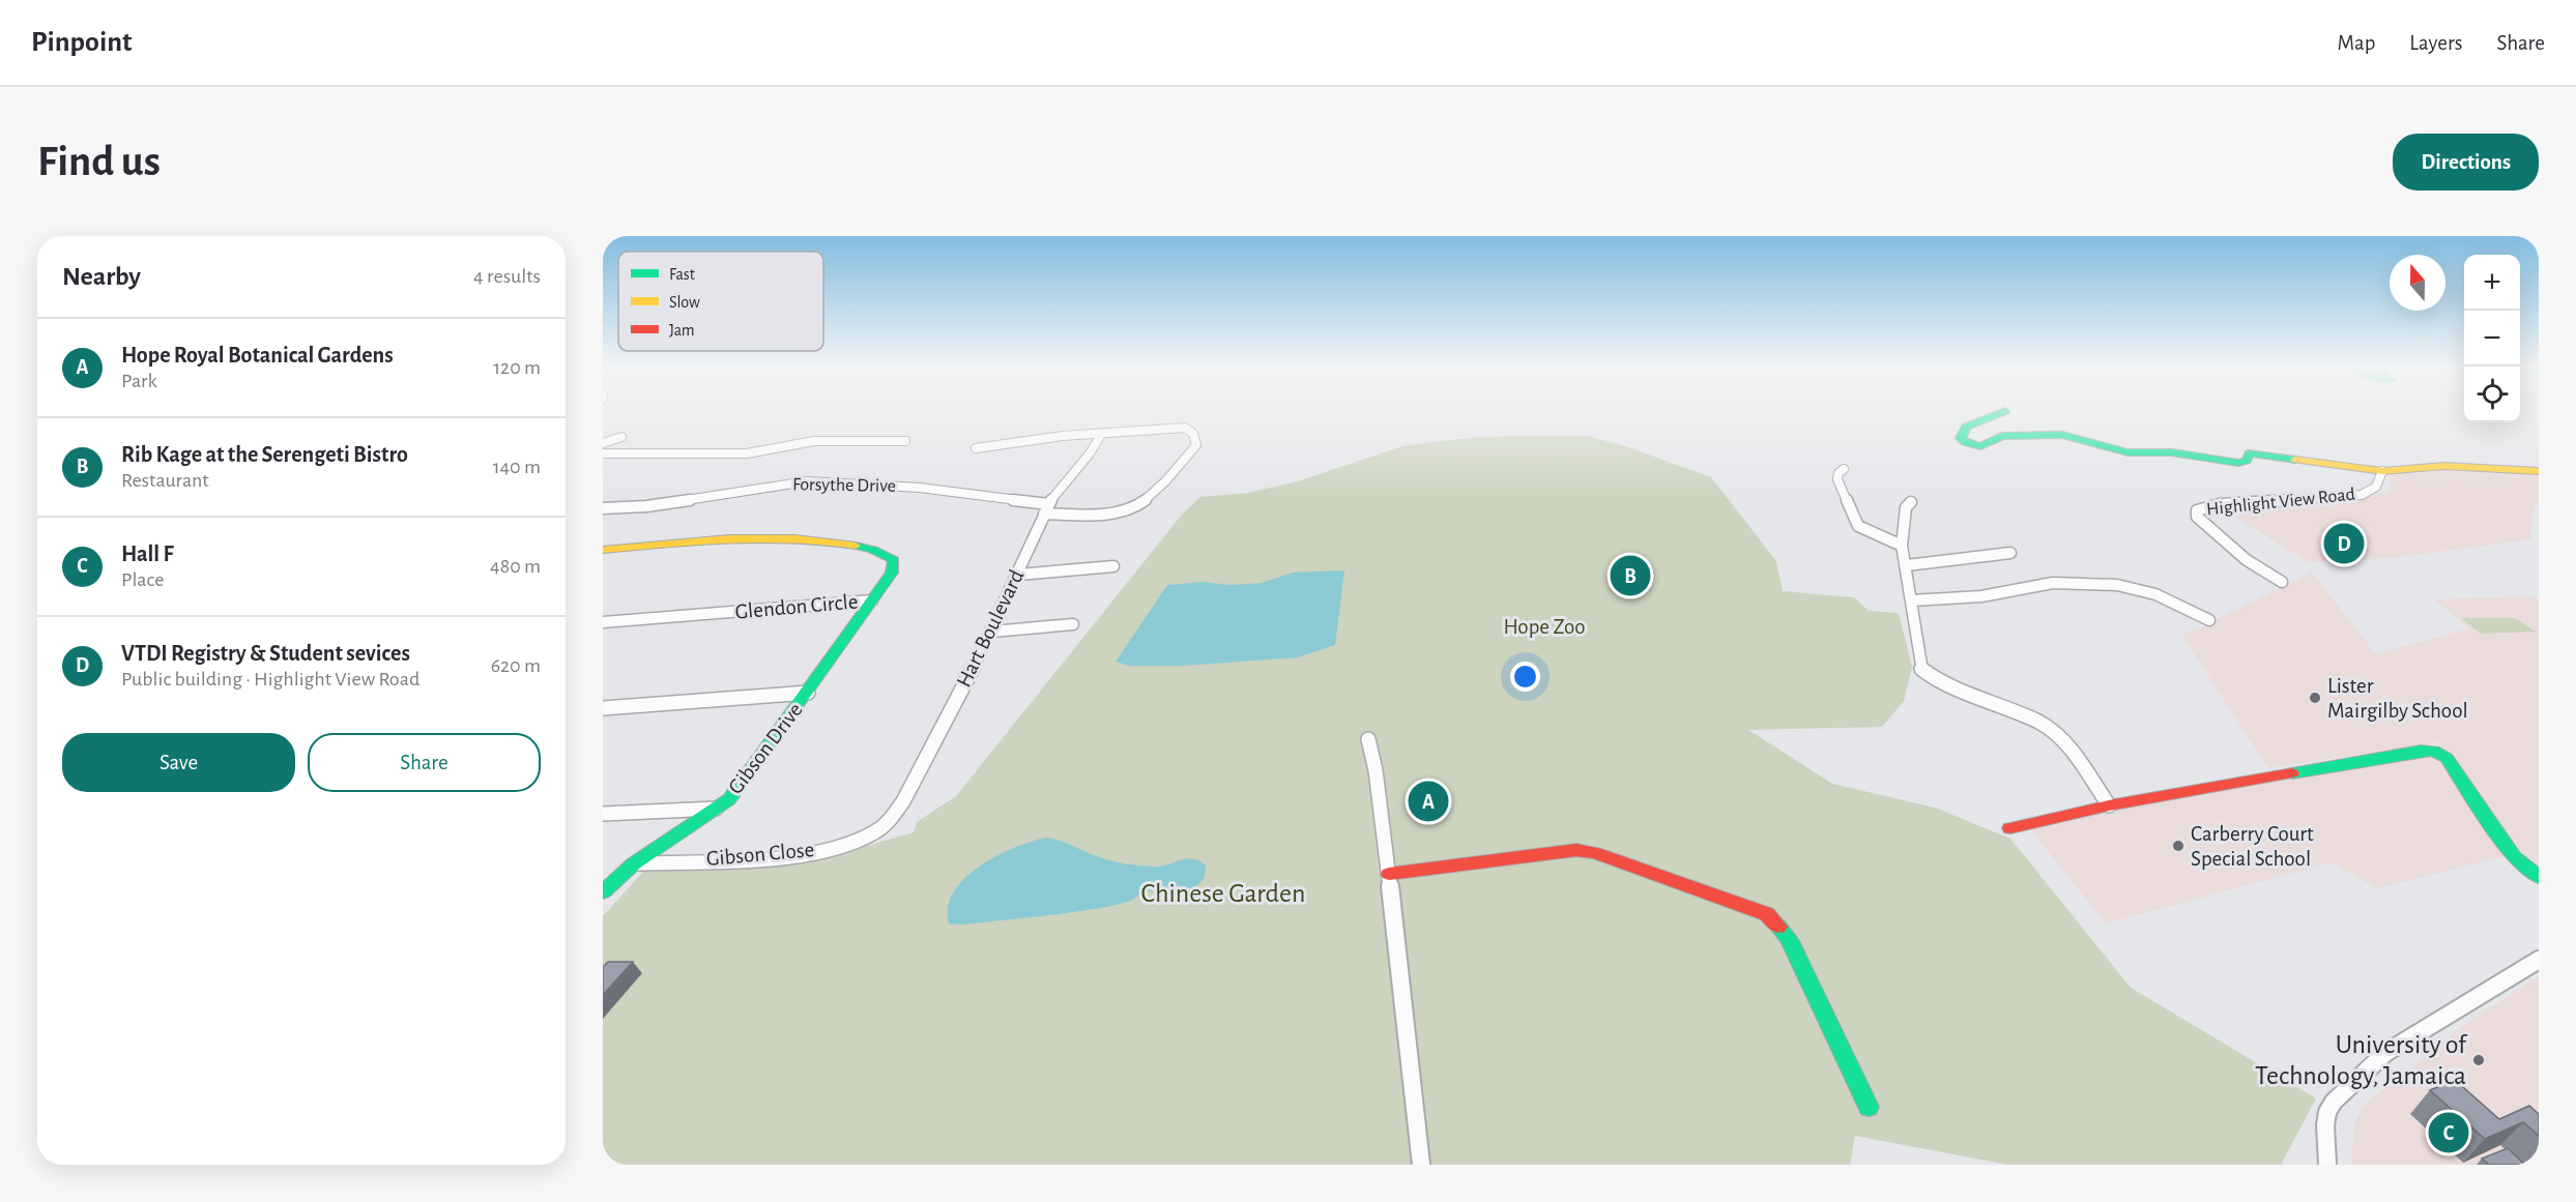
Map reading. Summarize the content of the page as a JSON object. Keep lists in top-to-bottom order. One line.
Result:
{"streets":{"street":["Forsythe Drive","Highlight View Road","Glendon Circle","Hart Boulevard","Gibson Drive","Gibson Close"]},"crossings":[["Forsythe Drive","Hart Boulevard"],["Glendon Circle","Gibson Drive"],["Hart Boulevard","Gibson Close"],["Gibson Drive","Gibson Close"]],"parks":["Hope Zoo","Chinese Garden"],"places":["Lister Mairgilby School","Carberry Court Special School","University of Technology, Jamaica"],"legend":["Fast","Slow","Jam"],"north":"top","page":{"header":"Pinpoint","nav":["Map","Layers","Share"],"buttons":["Directions",["Save","Share"]],"title":"Find us","heading":["Nearby","4 results"],"map_buttons":["+","−"],"list":[{"mark":"A","name":"Hope Royal Botanical Gardens","note":"Park","value":"120 m"},{"mark":"B","name":"Rib Kage at the Serengeti Bistro","note":"Restaurant","value":"140 m"},{"mark":"C","name":"Hall F","note":"Place","value":"480 m"},{"mark":"D","name":"VTDI Registry & Student sevices","note":"Public building · Highlight View Road","value":"620 m"}],"pins":["D","B","A","C"]}}
